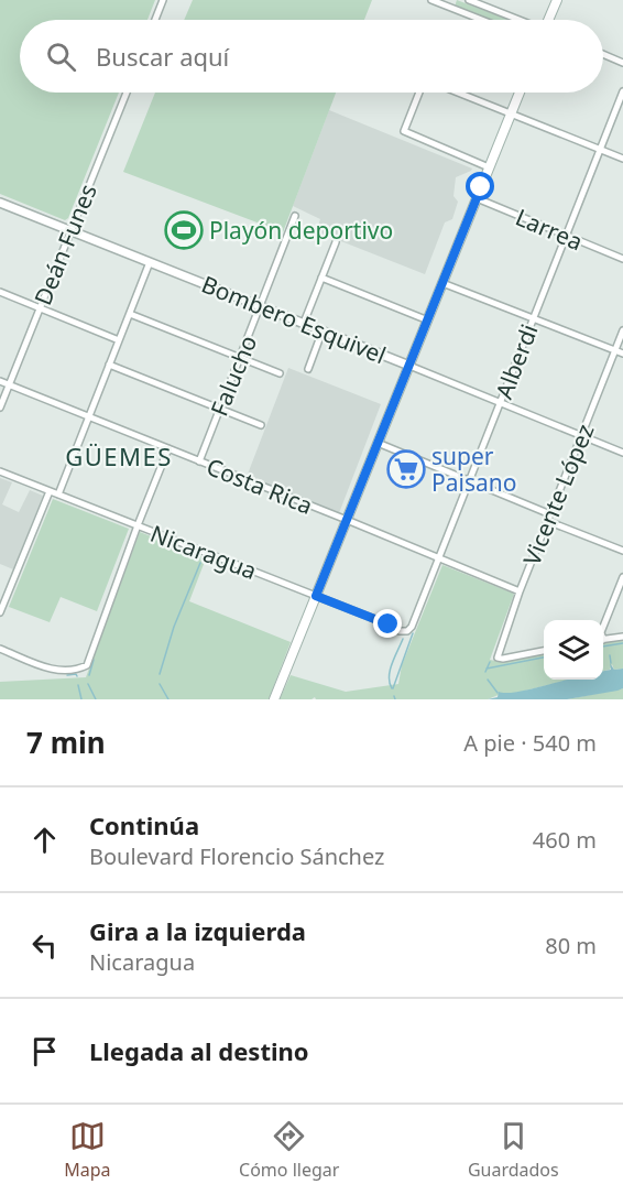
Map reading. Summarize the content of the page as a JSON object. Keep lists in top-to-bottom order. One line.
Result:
{"streets":{"street":["Larrea","Deán Funes","Bombero Esquivel","Alberdi","Falucho","Costa Rica","Vicente López","Nicaragua"]},"crossings":[["Larrea","Alberdi"],["Deán Funes","Bombero Esquivel"],["Deán Funes","Costa Rica"],["Bombero Esquivel","Alberdi"],["Bombero Esquivel","Falucho"],["Bombero Esquivel","Vicente López"],["Alberdi","Costa Rica"],["Alberdi","Nicaragua"],["Falucho","Costa Rica"],["Costa Rica","Vicente López"]],"districts":["GÜEMES"],"places":{"sports":["Playón deportivo"],"supermarket":["super Paisano"]},"page":{"search":"Buscar aquí","heading":["7 min","A pie · 540 m"],"list":[["Continúa","Boulevard Florencio Sánchez","460 m"],["Gira a la izquierda","Nicaragua","80 m"],"Llegada al destino"],"nav":["Mapa","Cómo llegar","Guardados"]}}
